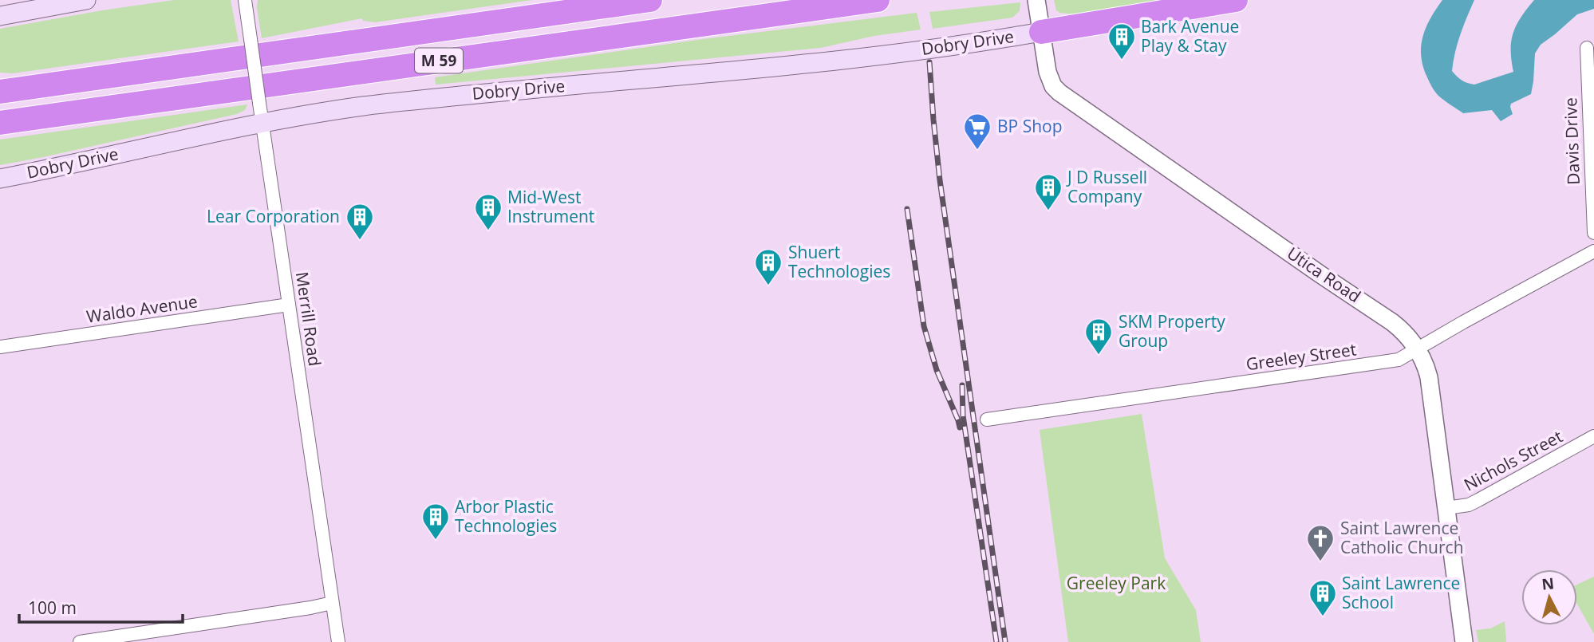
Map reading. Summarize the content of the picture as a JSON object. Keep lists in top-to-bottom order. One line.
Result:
{"streets":{"highway":["M 59"],"main road":["Dobry Drive"],"street":["Davis Drive","Utica Road","Waldo Avenue","Merrill Road","Greeley Street","Nichols Street"]},"crossings":[["Dobry Drive","Utica Road"],["Dobry Drive","Merrill Road"],["Utica Road","Greeley Street"],["Utica Road","Nichols Street"],["Waldo Avenue","Merrill Road"]],"parks":["Greeley Park"],"places":{"building":["Bark Avenue Play & Stay","J D Russell Company","Mid-West Instrument","Lear Corporation","Shuert Technologies","SKM Property Group","Arbor Plastic Technologies","Saint Lawrence School"],"supermarket":["BP Shop"],"church":["Saint Lawrence Catholic Church"]},"scale_bar":"100 m","north":"top"}
